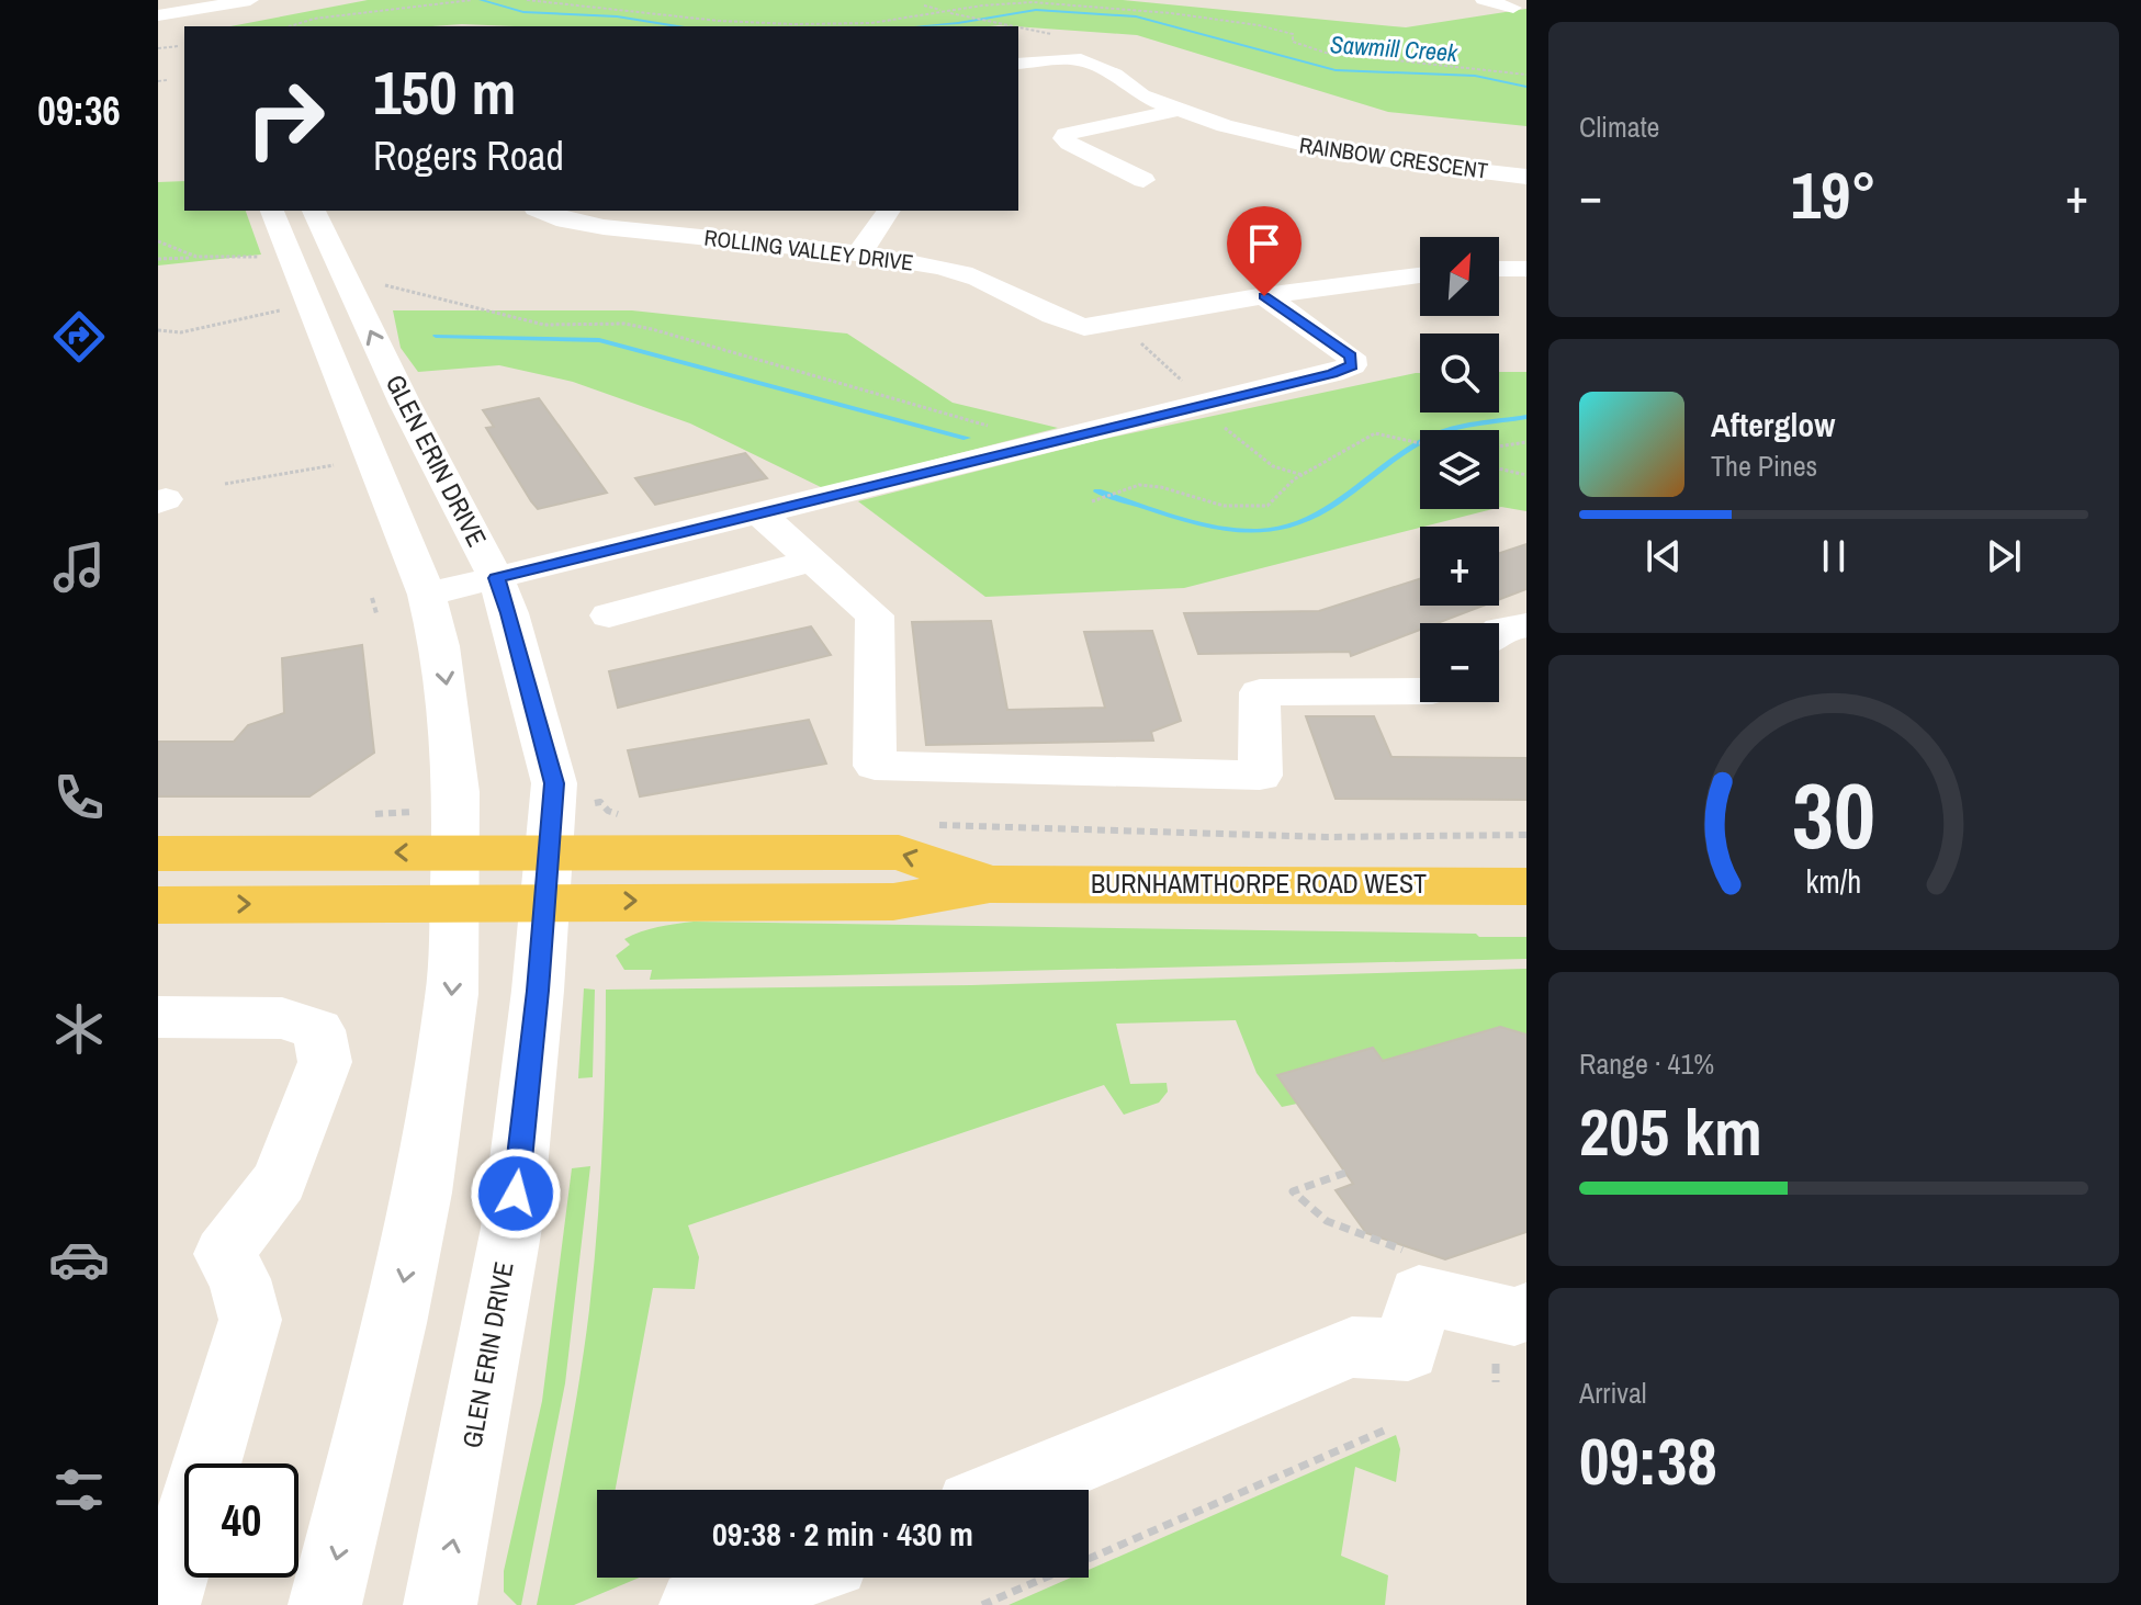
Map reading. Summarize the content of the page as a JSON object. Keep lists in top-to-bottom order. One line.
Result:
{"streets":{"main road":["BURNHAMTHORPE ROAD WEST"],"street":["RAINBOW CRESCENT","ROLLING VALLEY DRIVE","GLEN ERIN DRIVE"]},"crossings":[["GLEN ERIN DRIVE","BURNHAMTHORPE ROAD WEST"]],"water":["Sawmill Creek"],"north":"top right","page":{"tabs":"09:36","tile":["Climate",["Range · 41%","205 km"],["Arrival","09:38"]],"turn":["150 m","Rogers Road"],"heat":["−","19°","+"],"map_buttons":["+","−"],"song":["Afterglow","The Pines"],"limit":"40","trip":"09:38 · 2 min · 430 m","gauge":["30","km/h"]}}
